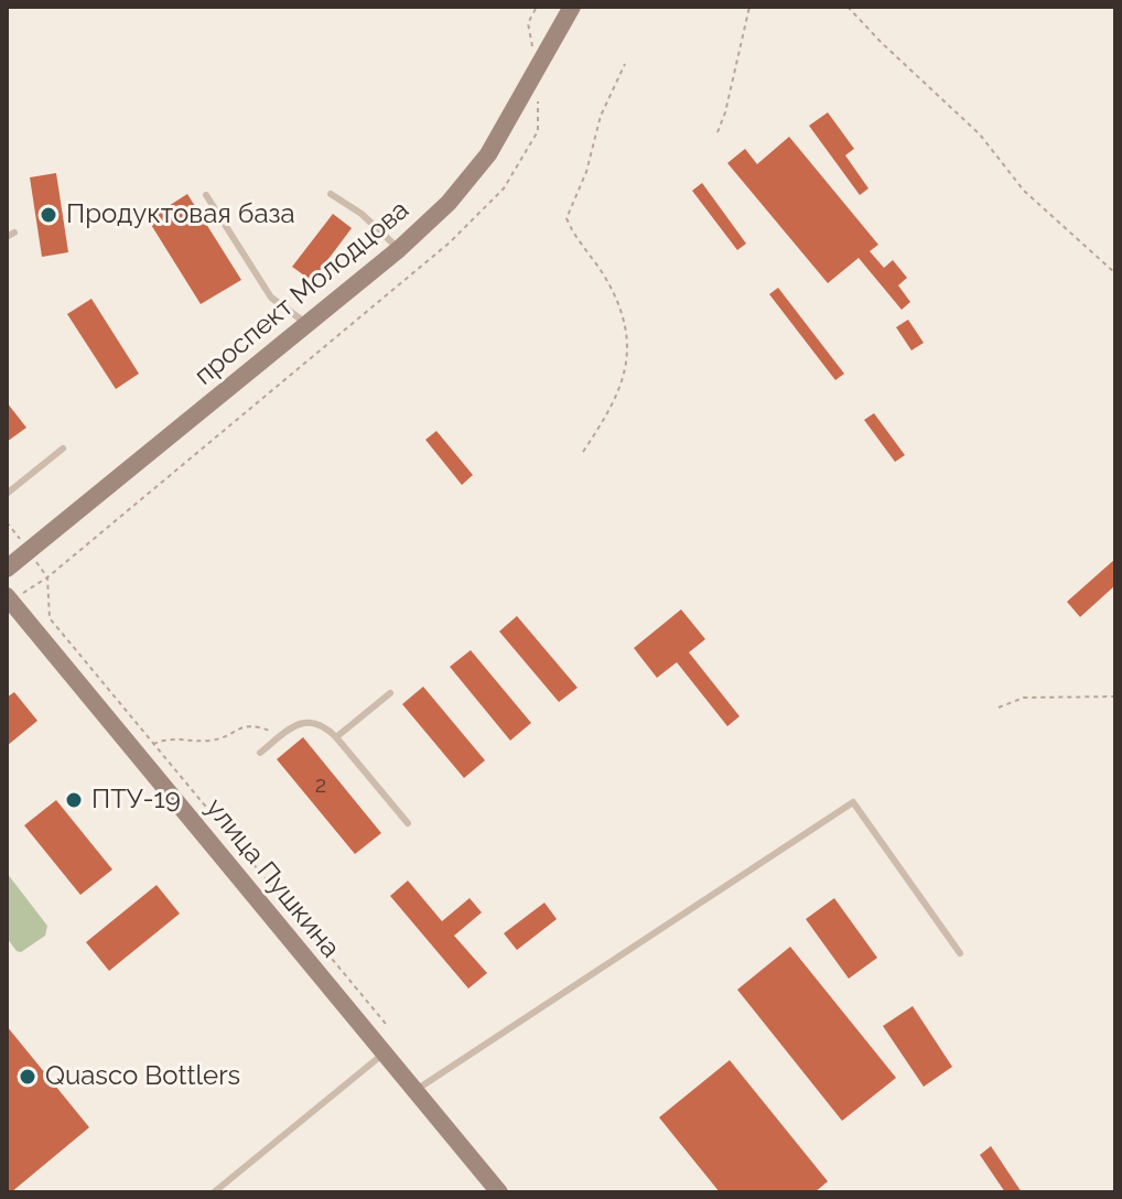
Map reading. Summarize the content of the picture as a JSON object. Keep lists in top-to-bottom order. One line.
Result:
{"streets":{"main road":["проспект Молодцова","улица Пушкина"]},"places":["Продуктовая база","ПТУ-19","Quasco Bottlers"],"house_numbers":["2"]}
